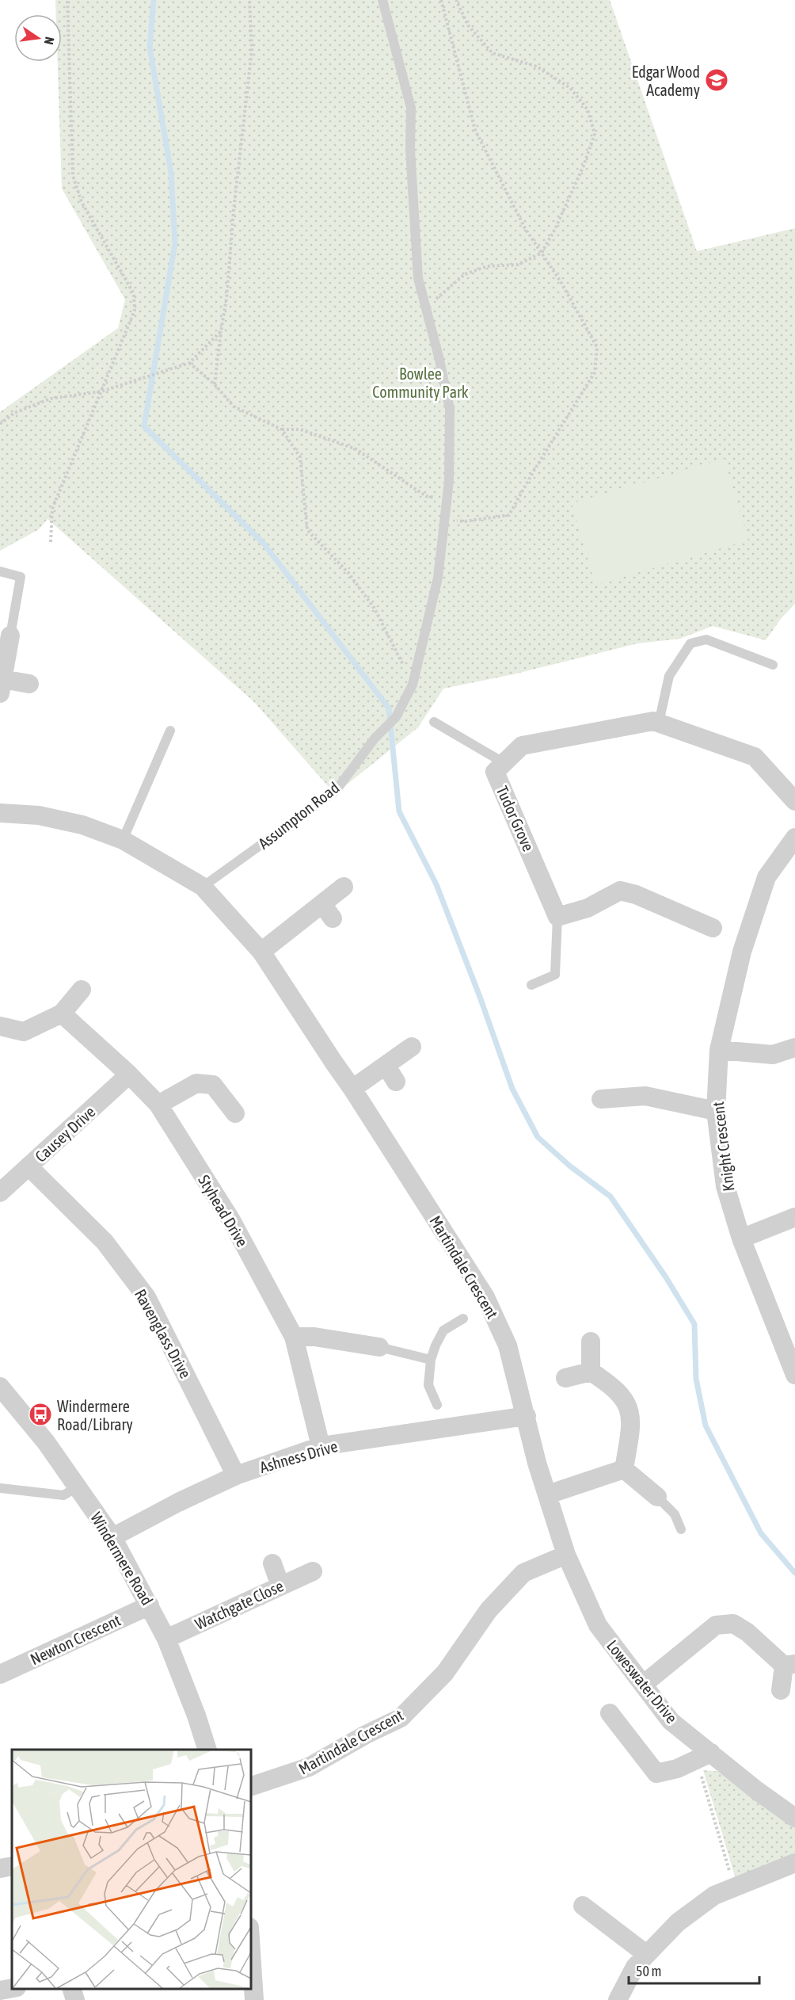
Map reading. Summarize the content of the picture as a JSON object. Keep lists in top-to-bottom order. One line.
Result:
{"streets":{"street":["Tudor Grove","Causey Drive","Knight Crescent","Styhead Drive","Martindale Crescent","Ravenglass Drive","Ashness Drive","Windermere Road","Watchgate Close","Newton Crescent","Loweswater Drive"],"lane":["Assumpton Road"]},"crossings":[["Assumpton Road","Martindale Crescent"],["Causey Drive","Styhead Drive"],["Causey Drive","Ravenglass Drive"],["Styhead Drive","Ashness Drive"],["Martindale Crescent","Ashness Drive"],["Martindale Crescent","Loweswater Drive"],["Ravenglass Drive","Ashness Drive"],["Ashness Drive","Windermere Road"],["Windermere Road","Watchgate Close"],["Windermere Road","Newton Crescent"]],"parks":["Bowlee Community Park"],"places":{"school or university":["Edgar Wood Academy"],"bus stop":["Windermere Road/Library"]},"scale_bar":"50 m","north":"right"}
